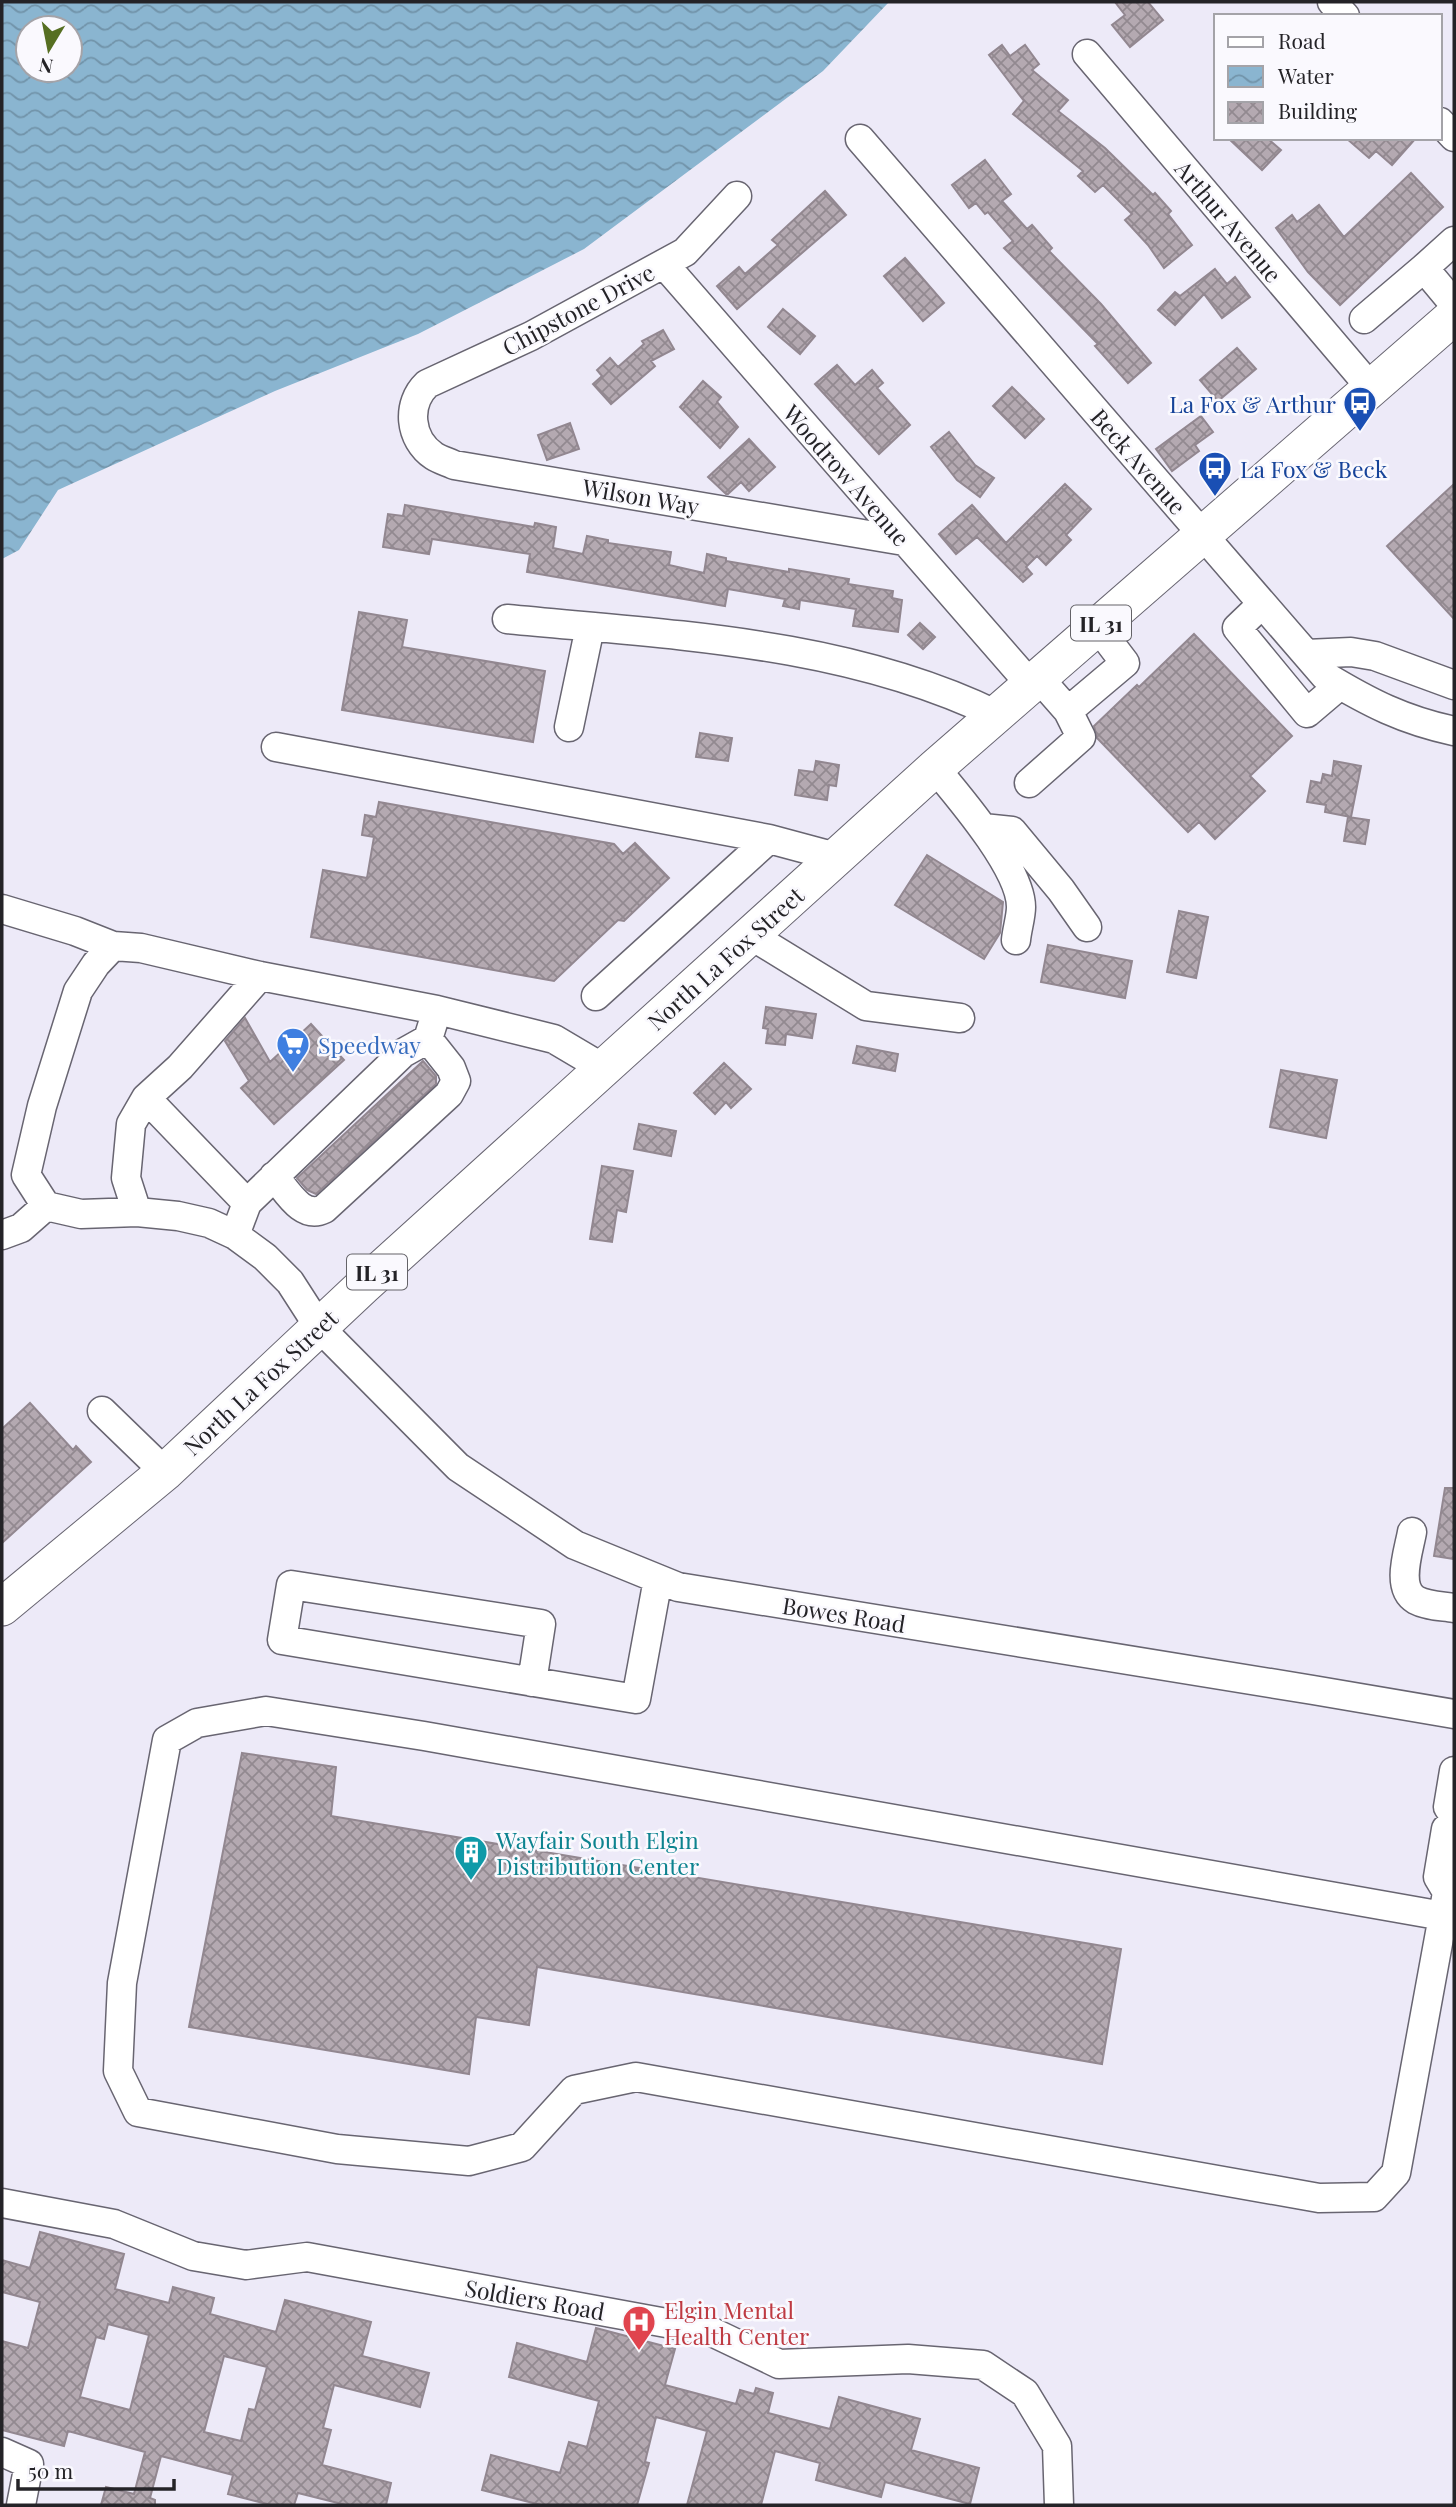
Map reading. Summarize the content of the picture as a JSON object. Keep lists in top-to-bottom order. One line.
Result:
{"streets":{"main road":["IL 31","North La Fox Street"],"street":["Arthur Avenue","Chipstone Drive","Beck Avenue","Woodrow Avenue","Wilson Way","Bowes Road","Soldiers Road"]},"crossings":[["Arthur Avenue","North La Fox Street"],["Chipstone Drive","Woodrow Avenue"],["Chipstone Drive","Wilson Way"],["Beck Avenue","North La Fox Street"],["Woodrow Avenue","Wilson Way"],["Woodrow Avenue","North La Fox Street"],["North La Fox Street","Bowes Road"]],"places":{"bus stop":["La Fox & Arthur","La Fox & Beck"],"supermarket":["Speedway"],"building":["Wayfair South Elgin Distribution Center"],"hospital":["Elgin Mental Health Center"]},"legend":["Road","Water","Building"],"scale_bar":"50 m","north":"bottom"}
